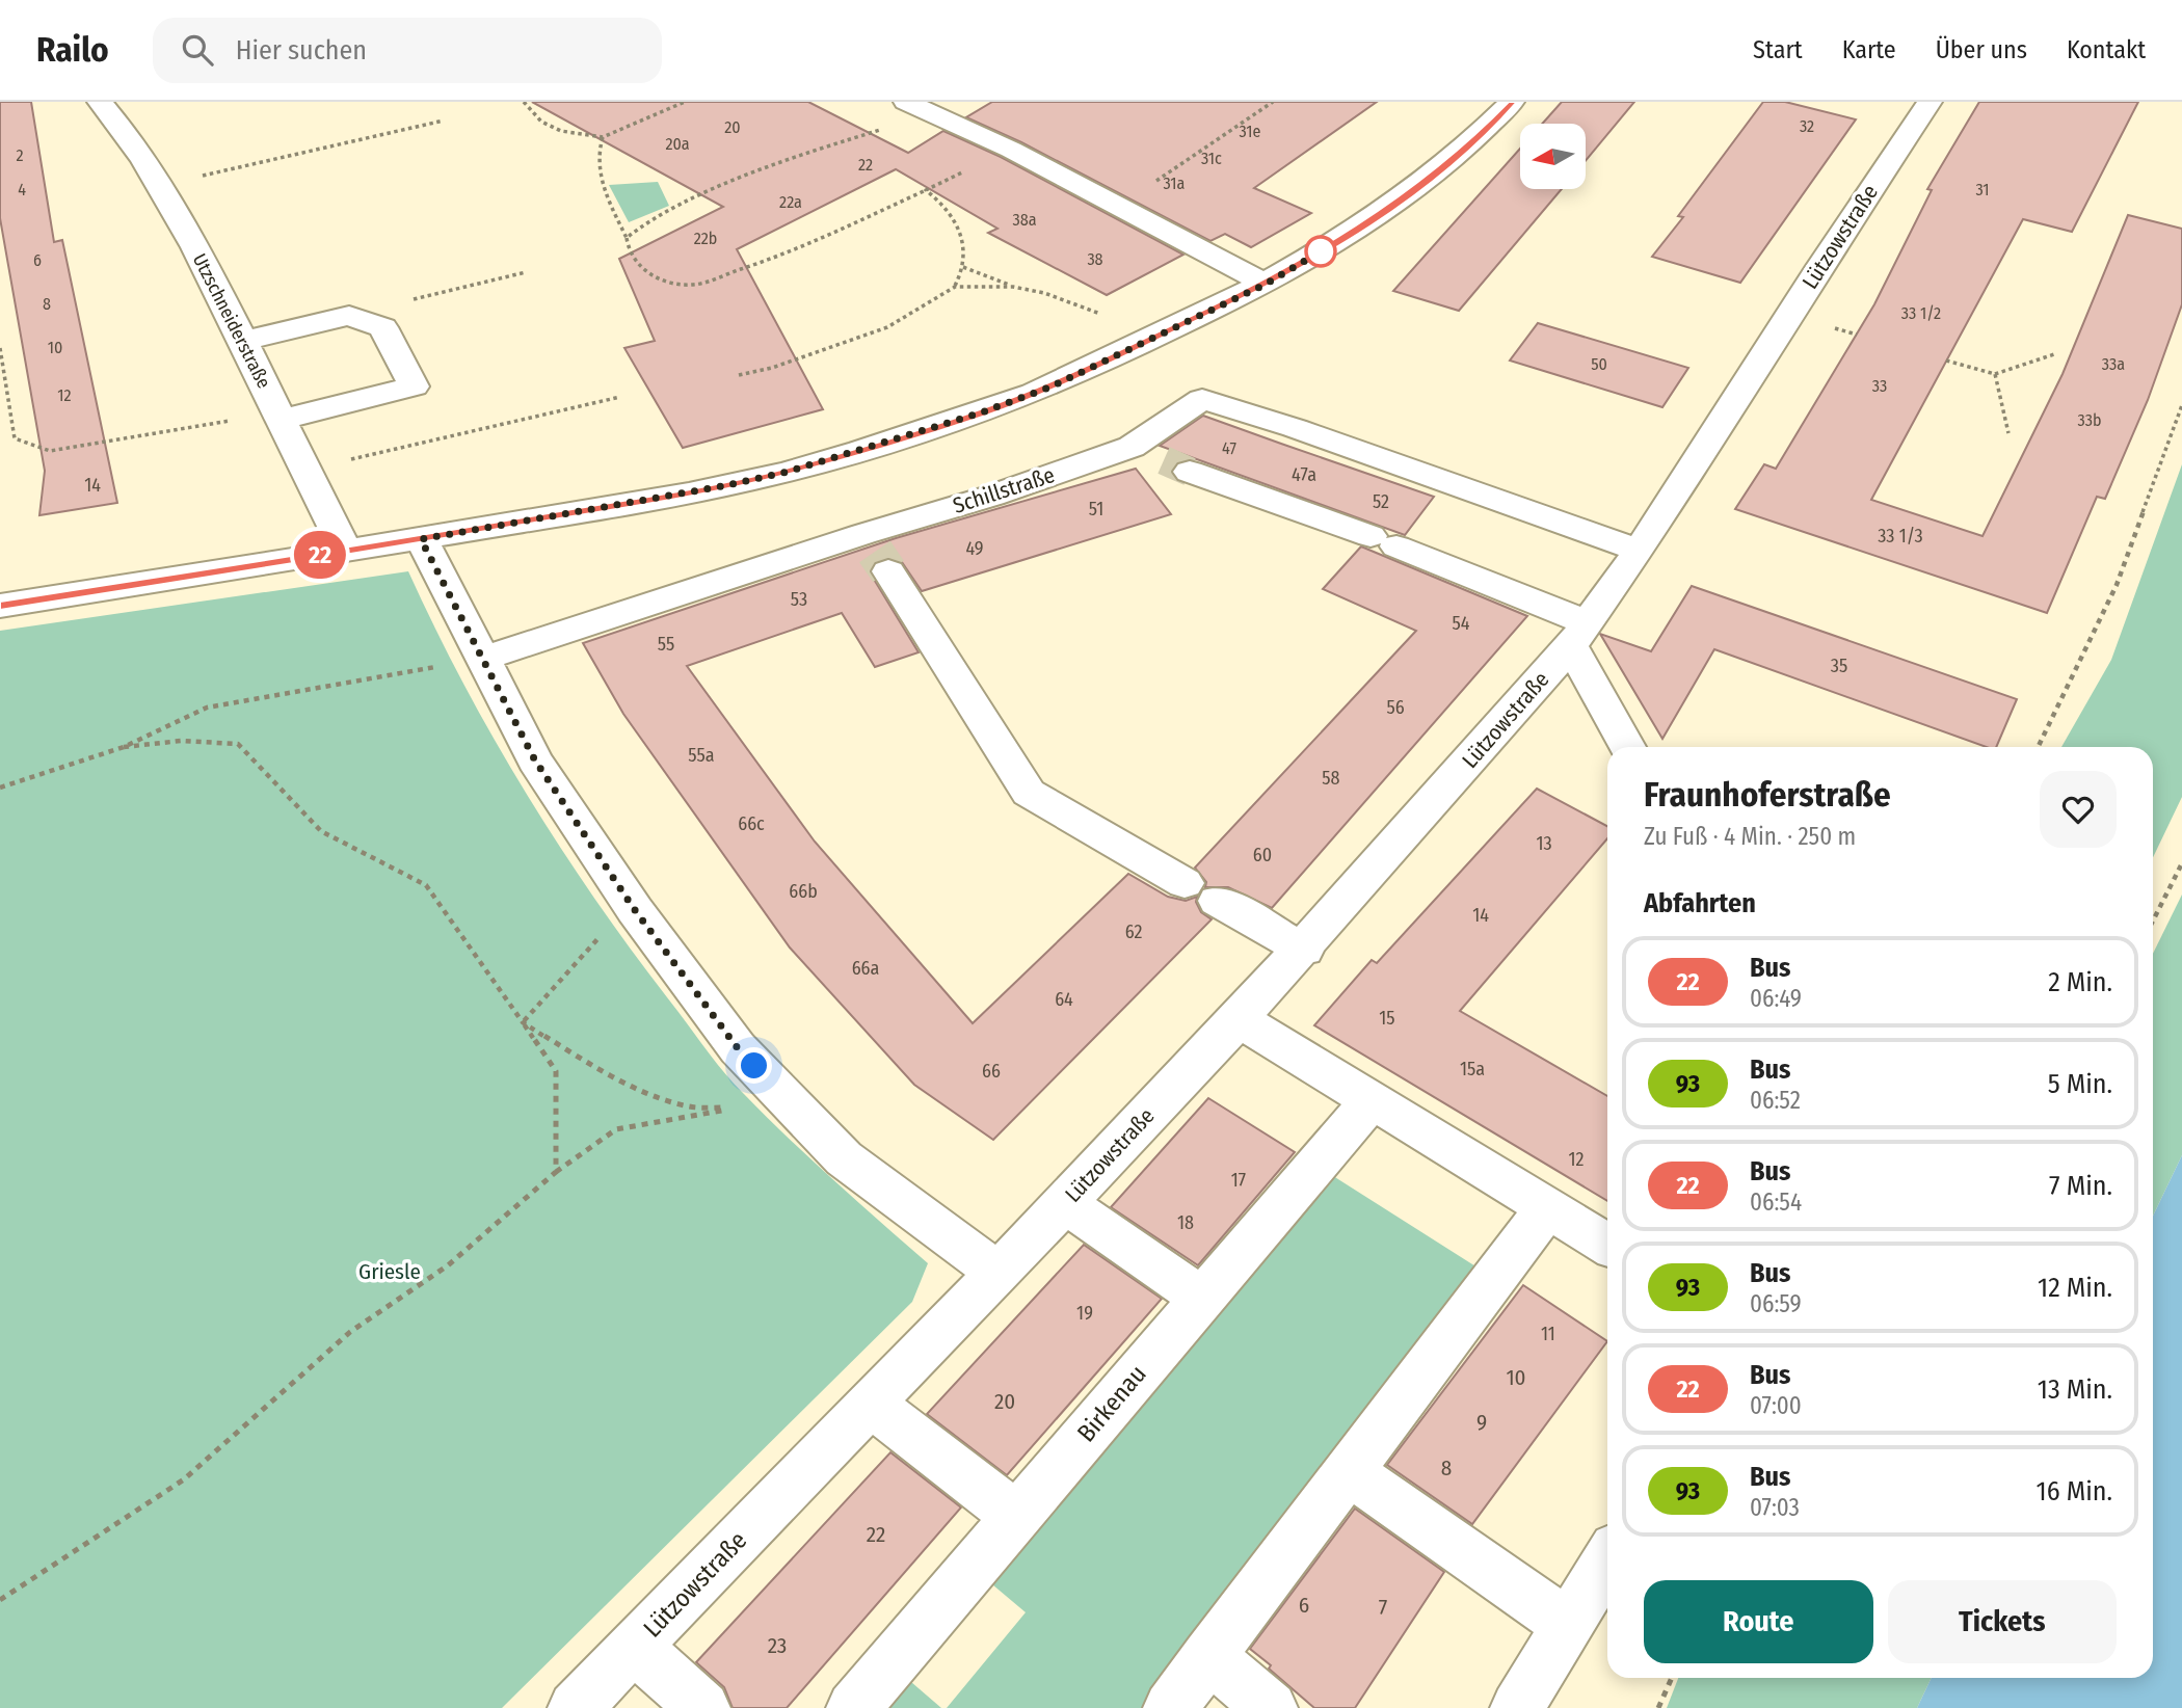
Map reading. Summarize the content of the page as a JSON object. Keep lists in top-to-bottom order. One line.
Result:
{"streets":{"street":["Lützowstraße","Utzschneiderstraße","Schillstraße","Birkenau"]},"crossings":[["Lützowstraße","Schillstraße"]],"parks":["Griesle"],"lines":["bus line 22"],"house_numbers":["32","20","31e","20a","2","31c","22","31a","4","31","22a","38a","22b","38","6","8","33 1/2","10","50","33a","33","12","33b","47","47a","14","52","51","33 1/3","49","53","54","55","35","56","55a","58","66c","13","60","66b","14","62","66a","64","15","15a","66","12","17","18","19","11","10","20","9","8","22","6","7","23"],"north":"left","page":{"header":"Railo","search":"Hier suchen","nav":["Start","Karte","Über uns","Kontakt"],"on_map":"22","heading":[["Fraunhoferstraße","Zu Fuß · 4 Min. · 250 m"],"Abfahrten"],"list":[{"mark":"22","name":"Bus","note":"06:49","value":"2 Min."},{"mark":"93","name":"Bus","note":"06:52","value":"5 Min."},{"mark":"22","name":"Bus","note":"06:54","value":"7 Min."},{"mark":"93","name":"Bus","note":"06:59","value":"12 Min."},{"mark":"22","name":"Bus","note":"07:00","value":"13 Min."},{"mark":"93","name":"Bus","note":"07:03","value":"16 Min."}],"buttons":["Route","Tickets"]}}
